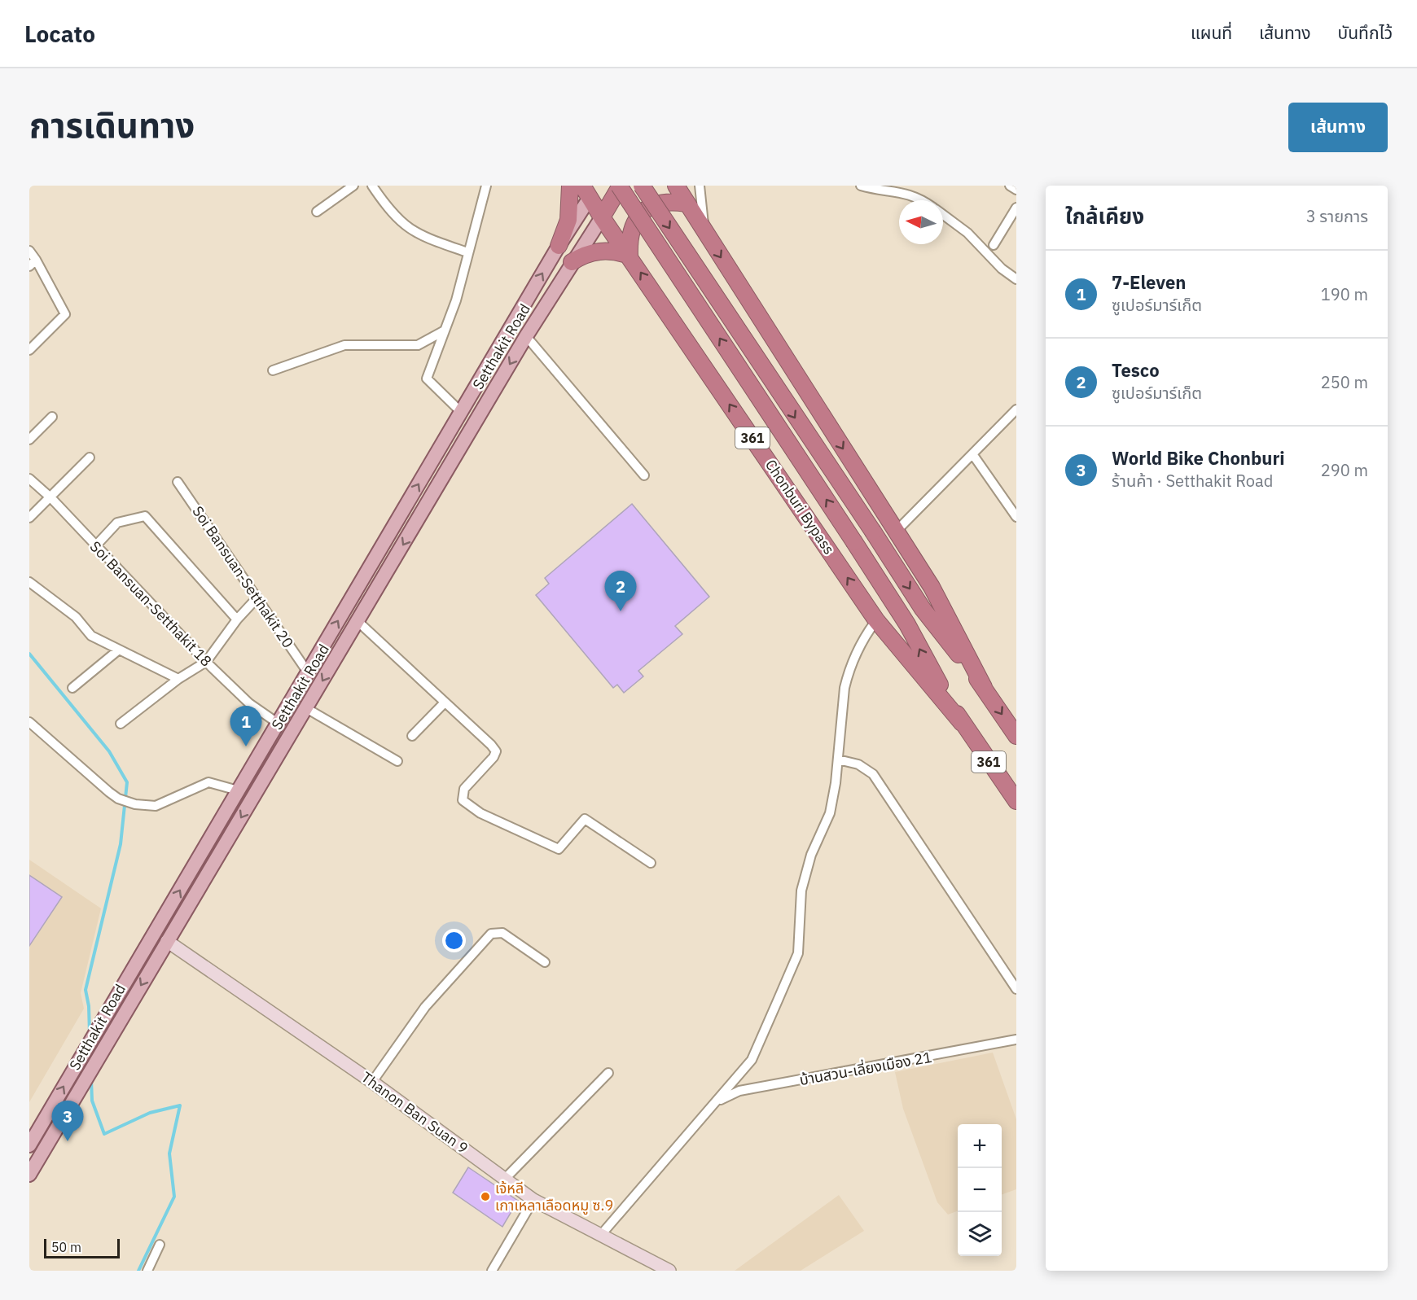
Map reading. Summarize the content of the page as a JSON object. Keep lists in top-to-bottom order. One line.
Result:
{"streets":{"highway":["361","Chonburi Bypass"],"main road":["Setthakit Road"],"street":["Soi Bansuan-Setthakit 20","Soi Bansuan-Setthakit 18","บ้านสวน-เลี่ยงเมือง 21","Thanon Ban Suan 9"]},"crossings":[["Setthakit Road","Chonburi Bypass"],["Setthakit Road","Soi Bansuan-Setthakit 20"],["Setthakit Road","Soi Bansuan-Setthakit 18"],["Setthakit Road","Thanon Ban Suan 9"]],"places":["เจ้หลี เกาเหลาเลือดหมู ซ.9"],"scale_bar":"50 m","north":"left","page":{"header":"Locato","nav":["แผนที่","เส้นทาง","บันทึกไว้"],"title":"การเดินทาง","buttons":"เส้นทาง","heading":["ใกล้เคียง","3 รายการ"],"list":[{"mark":"1","name":"7-Eleven","note":"ซูเปอร์มาร์เก็ต","value":"190 m"},{"mark":"2","name":"Tesco","note":"ซูเปอร์มาร์เก็ต","value":"250 m"},{"mark":"3","name":"World Bike Chonburi","note":"ร้านค้า · Setthakit Road","value":"290 m"}],"pins":["2","1","3"],"map_buttons":["+","−"],"scale":"50 m"}}
